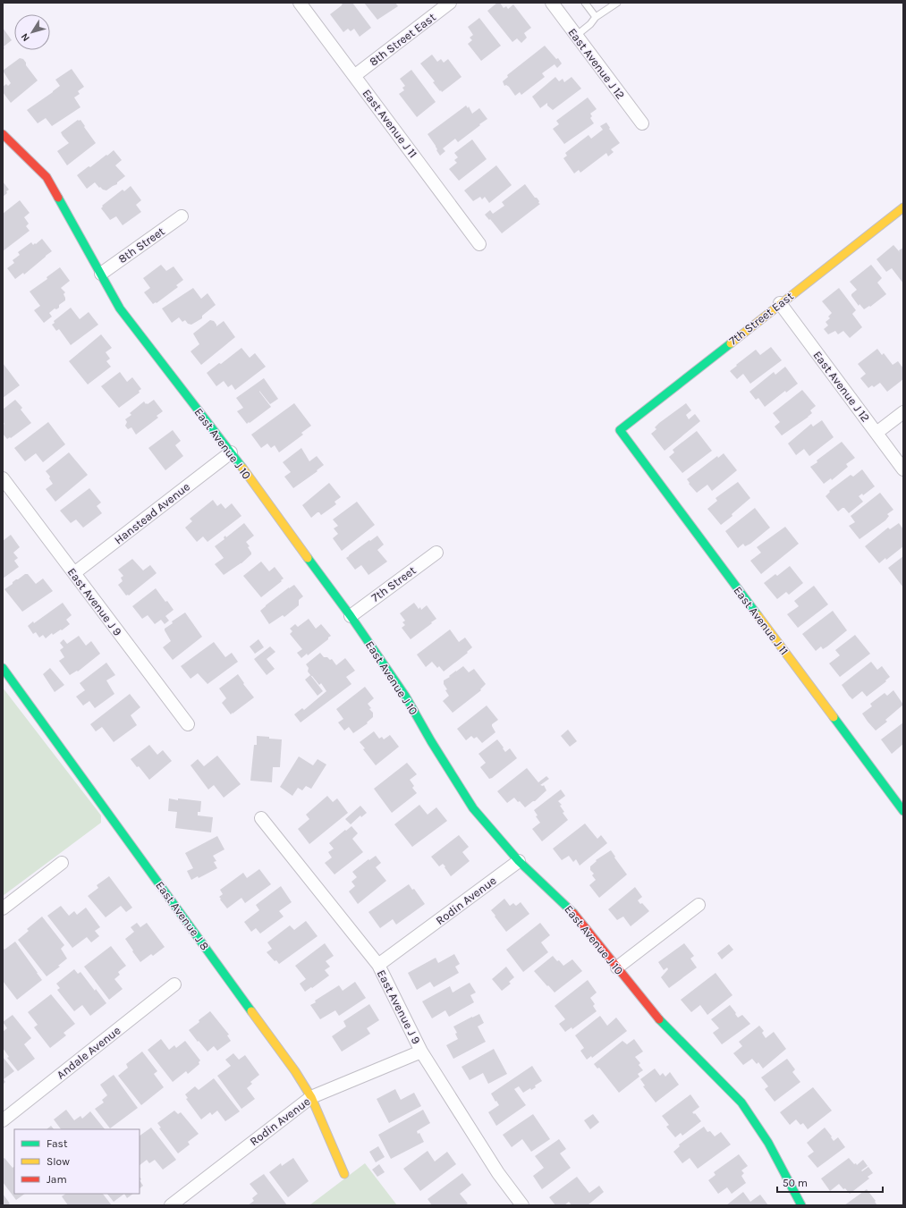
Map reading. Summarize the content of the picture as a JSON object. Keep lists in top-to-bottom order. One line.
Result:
{"streets":{"street":["8th Street East","East Avenue J 12","East Avenue J 11","8th Street","7th Street East","East Avenue J 10","Hanstead Avenue","7th Street","East Avenue J 9","Rodin Avenue","East Avenue J 8","Andale Avenue"]},"crossings":[["8th Street East","East Avenue J 11"],["East Avenue J 12","7th Street East"],["East Avenue J 11","7th Street East"],["8th Street","East Avenue J 10"],["East Avenue J 10","Hanstead Avenue"],["East Avenue J 10","7th Street"],["East Avenue J 10","Rodin Avenue"],["Hanstead Avenue","East Avenue J 9"],["East Avenue J 9","Rodin Avenue"],["Rodin Avenue","East Avenue J 8"]],"legend":["Fast","Slow","Jam"],"scale_bar":"50 m","north":"bottom left"}
